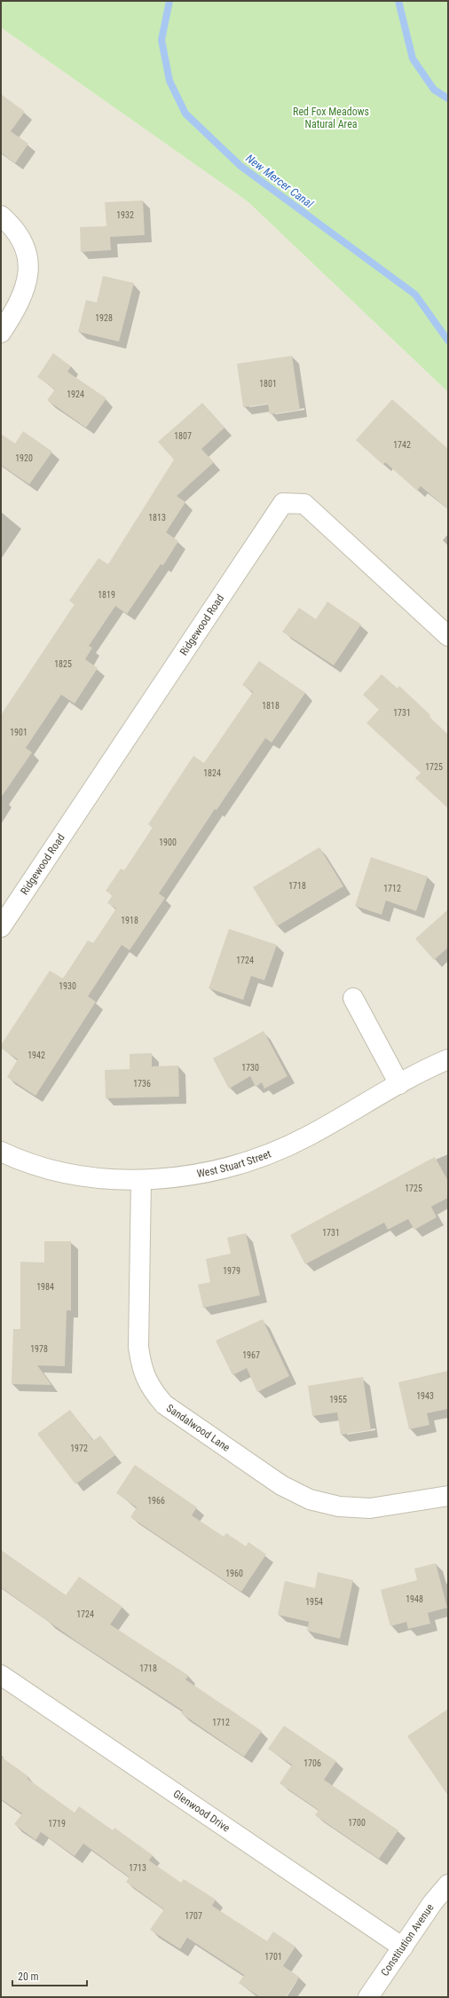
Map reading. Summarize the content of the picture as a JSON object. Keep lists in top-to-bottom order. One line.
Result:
{"streets":{"street":["Ridgewood Road","West Stuart Street","Sandalwood Lane","Glenwood Drive","Constitution Avenue"]},"crossings":[["West Stuart Street","Sandalwood Lane"],["Glenwood Drive","Constitution Avenue"]],"water":["New Mercer Canal"],"parks":["Red Fox Meadows Natural Area"],"house_numbers":["1932","1928","1801","1924","1807","1742","1920","1813","1819","1825","1818","1731","1901","1725","1824","1900","1718","1712","1918","1724","1930","1942","1730","1736","1725","1731","1979","1984","1978","1967","1943","1955","1972","1966","1960","1948","1954","1724","1718","1712","1706","1700","1719","1713","1707","1701"],"scale_bar":"20 m"}
